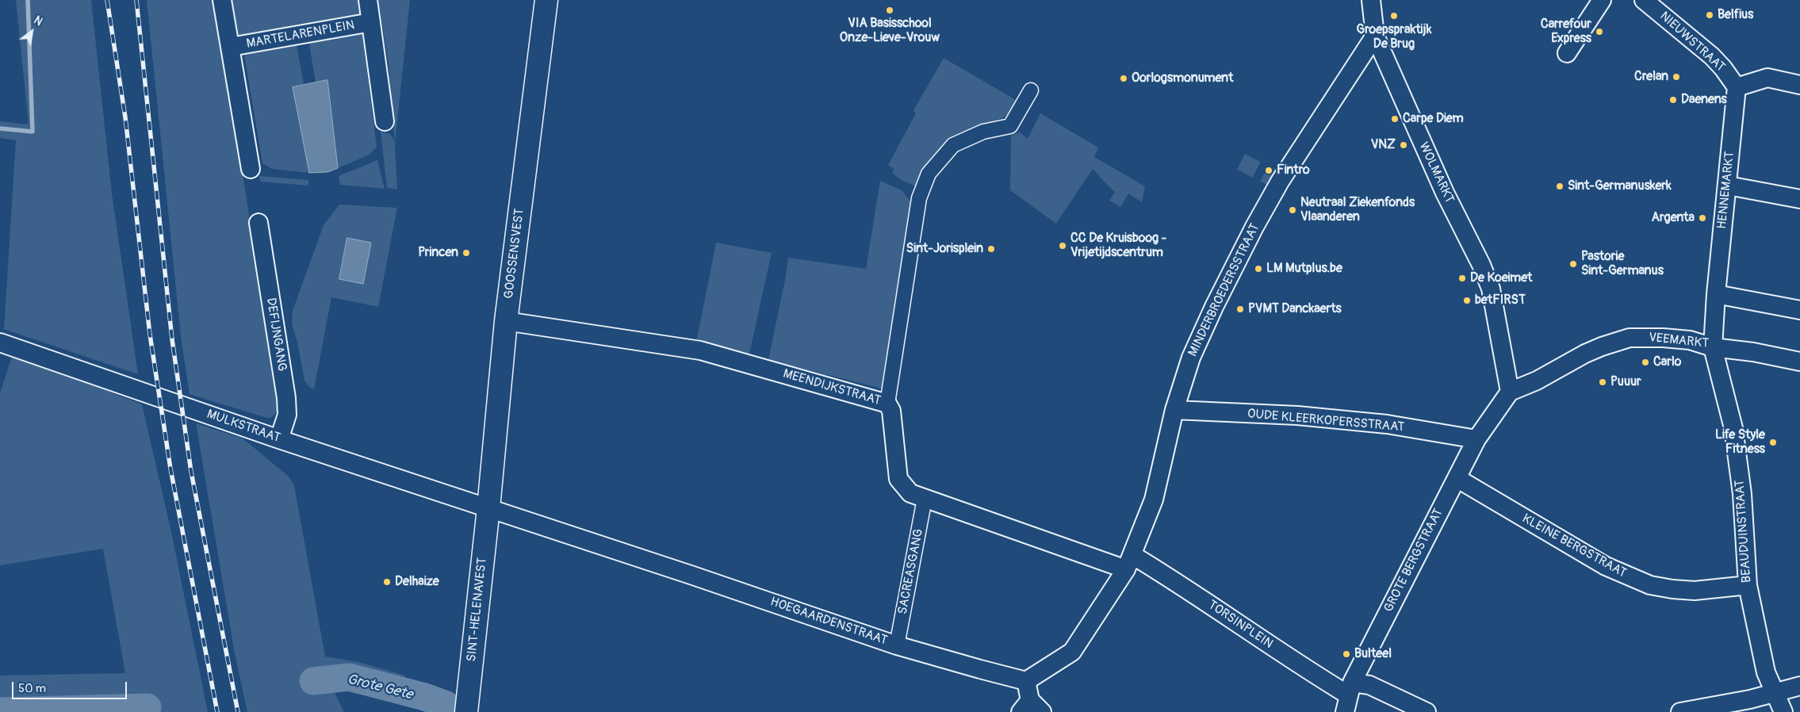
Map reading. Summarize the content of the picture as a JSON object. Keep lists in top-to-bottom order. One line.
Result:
{"streets":{"street":["MARTELARENPLEIN","NIEUWSTRAAT","WOLMARKT","HENNEMARKT","GOOSSENSVEST","MINDERBROEDERSSTRAAT","DEFIJNGANG","VEEMARKT","MEENDIJKSTRAAT","OUDE KLEERKOPERSSTRAAT","MULKSTRAAT","BEAUDUINSTRAAT","KLEINE BERGSTRAAT","GROTE BERGSTRAAT","SACREASGANG","SINT-HELENAVEST","HOEGAARDENSTRAAT","TORSINPLEIN"]},"crossings":[["NIEUWSTRAAT","HENNEMARKT"],["WOLMARKT","MINDERBROEDERSSTRAAT"],["WOLMARKT","VEEMARKT"],["HENNEMARKT","VEEMARKT"],["GOOSSENSVEST","MEENDIJKSTRAAT"],["GOOSSENSVEST","MULKSTRAAT"],["GOOSSENSVEST","SINT-HELENAVEST"],["GOOSSENSVEST","HOEGAARDENSTRAAT"],["MINDERBROEDERSSTRAAT","MEENDIJKSTRAAT"],["MINDERBROEDERSSTRAAT","OUDE KLEERKOPERSSTRAAT"],["MINDERBROEDERSSTRAAT","TORSINPLEIN"],["DEFIJNGANG","MULKSTRAAT"],["VEEMARKT","BEAUDUINSTRAAT"],["MEENDIJKSTRAAT","SACREASGANG"],["MEENDIJKSTRAAT","TORSINPLEIN"],["OUDE KLEERKOPERSSTRAAT","GROTE BERGSTRAAT"],["MULKSTRAAT","SINT-HELENAVEST"],["MULKSTRAAT","HOEGAARDENSTRAAT"],["BEAUDUINSTRAAT","KLEINE BERGSTRAAT"],["KLEINE BERGSTRAAT","GROTE BERGSTRAAT"],["GROTE BERGSTRAAT","TORSINPLEIN"],["SACREASGANG","HOEGAARDENSTRAAT"],["SINT-HELENAVEST","HOEGAARDENSTRAAT"]],"water":["Grote Gete"],"places":["VIA Basisschool Onze-Lieve-Vrouw","Belfius","Groepspraktijk De Brug","Carrefour Express","Crelan","Oorlogsmonument","Daenens","Carpe Diem","VNZ","Fintro","Sint-Germanuskerk","Neutraal Ziekenfonds Vlaanderen","Argenta","CC De Kruisboog - Vrijetijdscentrum","Sint-Jorisplein","Princen","Pastorie Sint-Germanus","LM Mutplus.be","De Koeimet","betFIRST","PVMT Danckaerts","Carlo","Puuur","Life Style Fitness","Delhaize","Bulteel"],"scale_bar":"50 m","north":"top right"}
